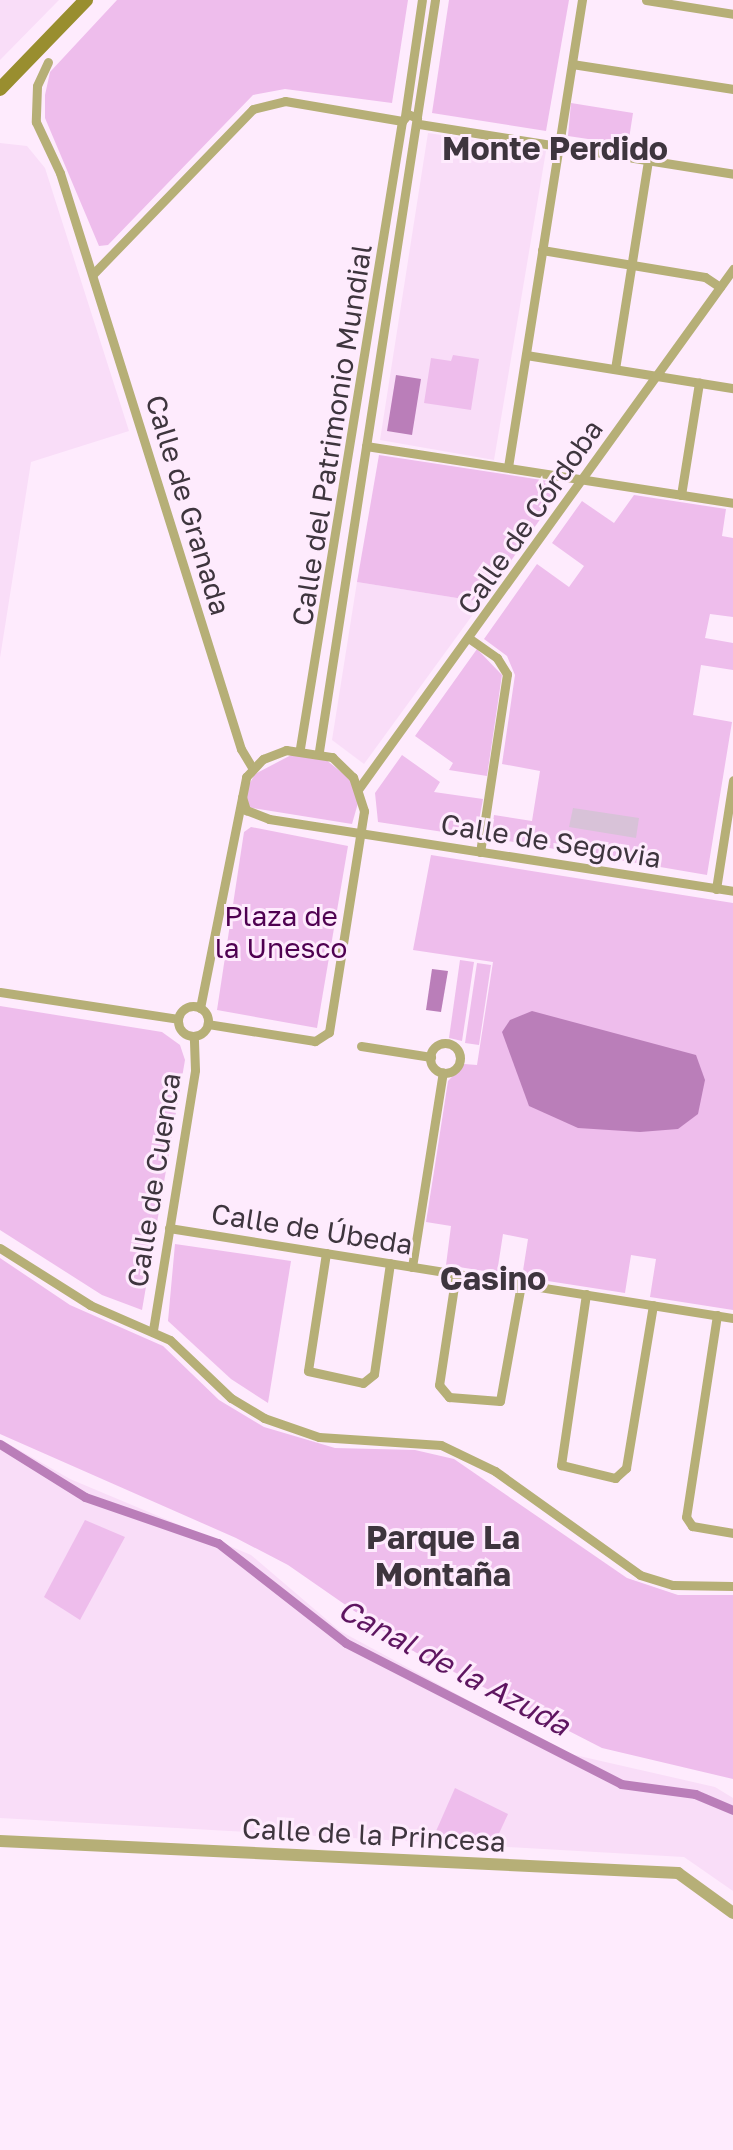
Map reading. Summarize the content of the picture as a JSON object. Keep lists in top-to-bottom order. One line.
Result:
{"streets":{"street":["Calle del Patrimonio Mundial","Calle de Granada","Calle de Córdoba","Calle de Segovia","Calle de Cuenca","Calle de Úbeda","Calle de la Princesa"]},"crossings":[["Calle del Patrimonio Mundial","Calle de Granada"],["Calle del Patrimonio Mundial","Calle de Córdoba"],["Calle de Granada","Calle de Córdoba"],["Calle de Cuenca","Calle de Úbeda"]],"districts":["Monte Perdido","Casino","Parque La Montaña"],"water":["Canal de la Azuda"],"parks":["Plaza de la Unesco"]}
